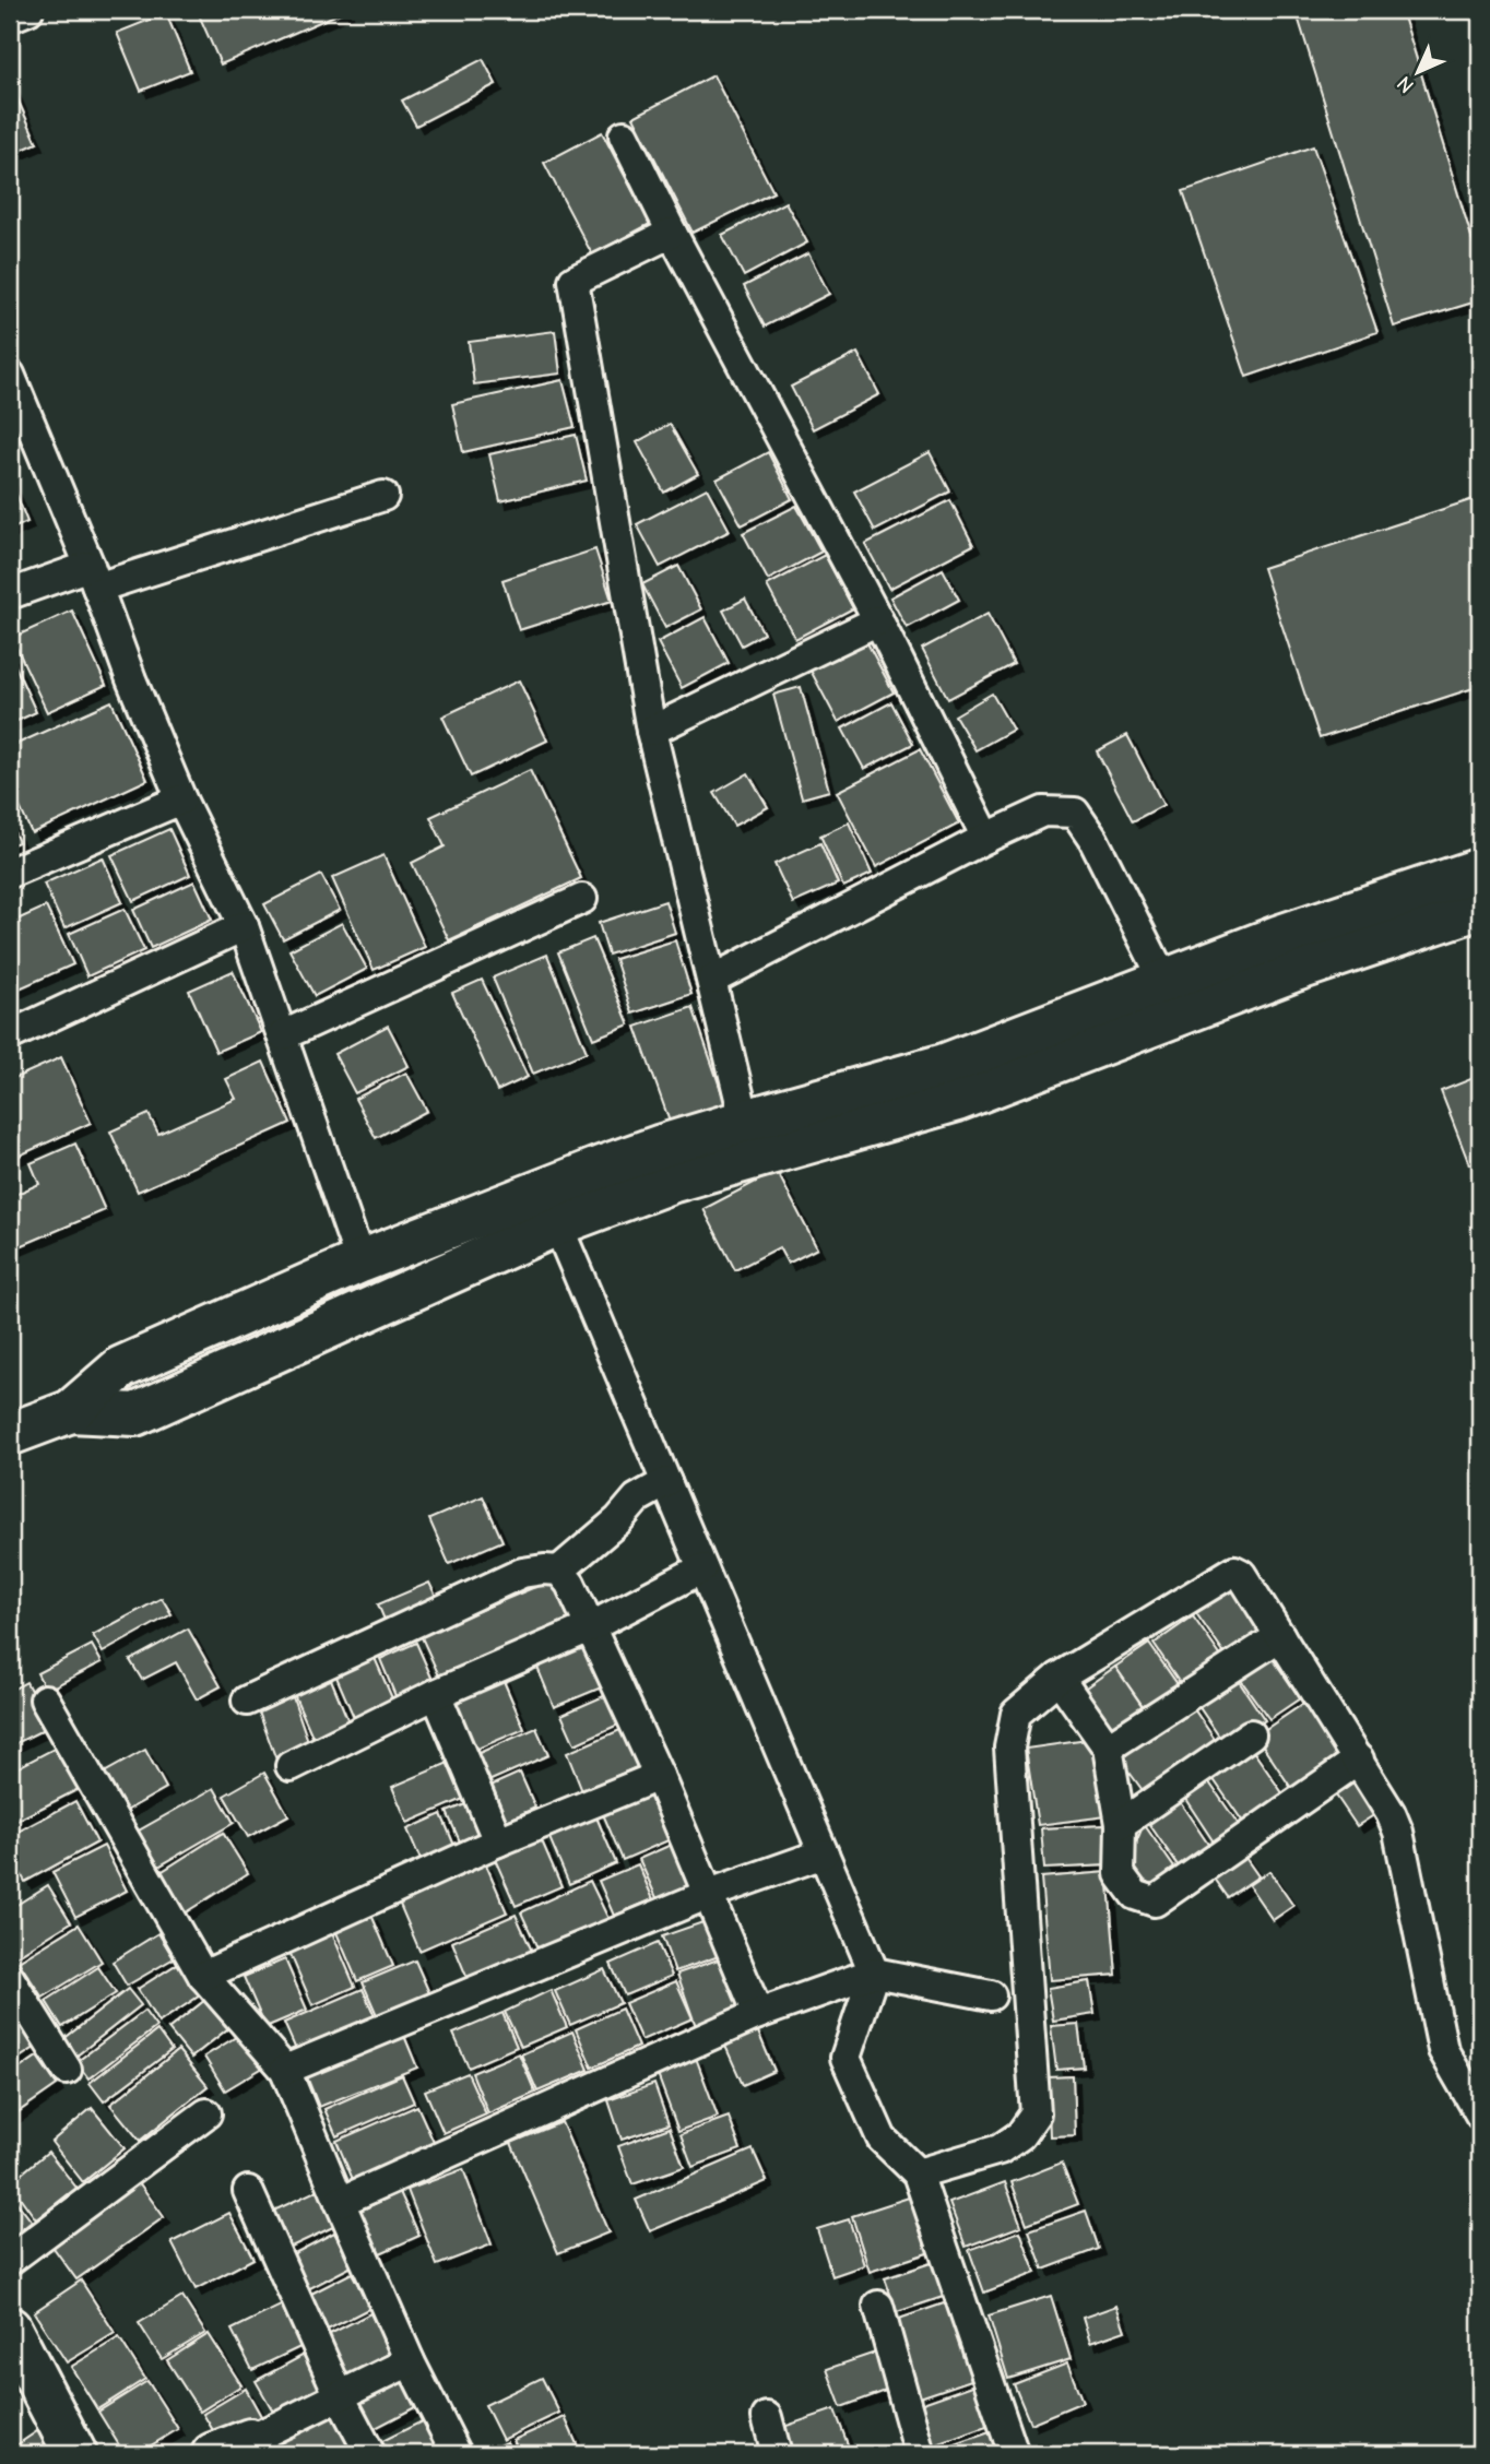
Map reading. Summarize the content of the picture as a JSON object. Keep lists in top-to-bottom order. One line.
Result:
{"north":"bottom left"}
